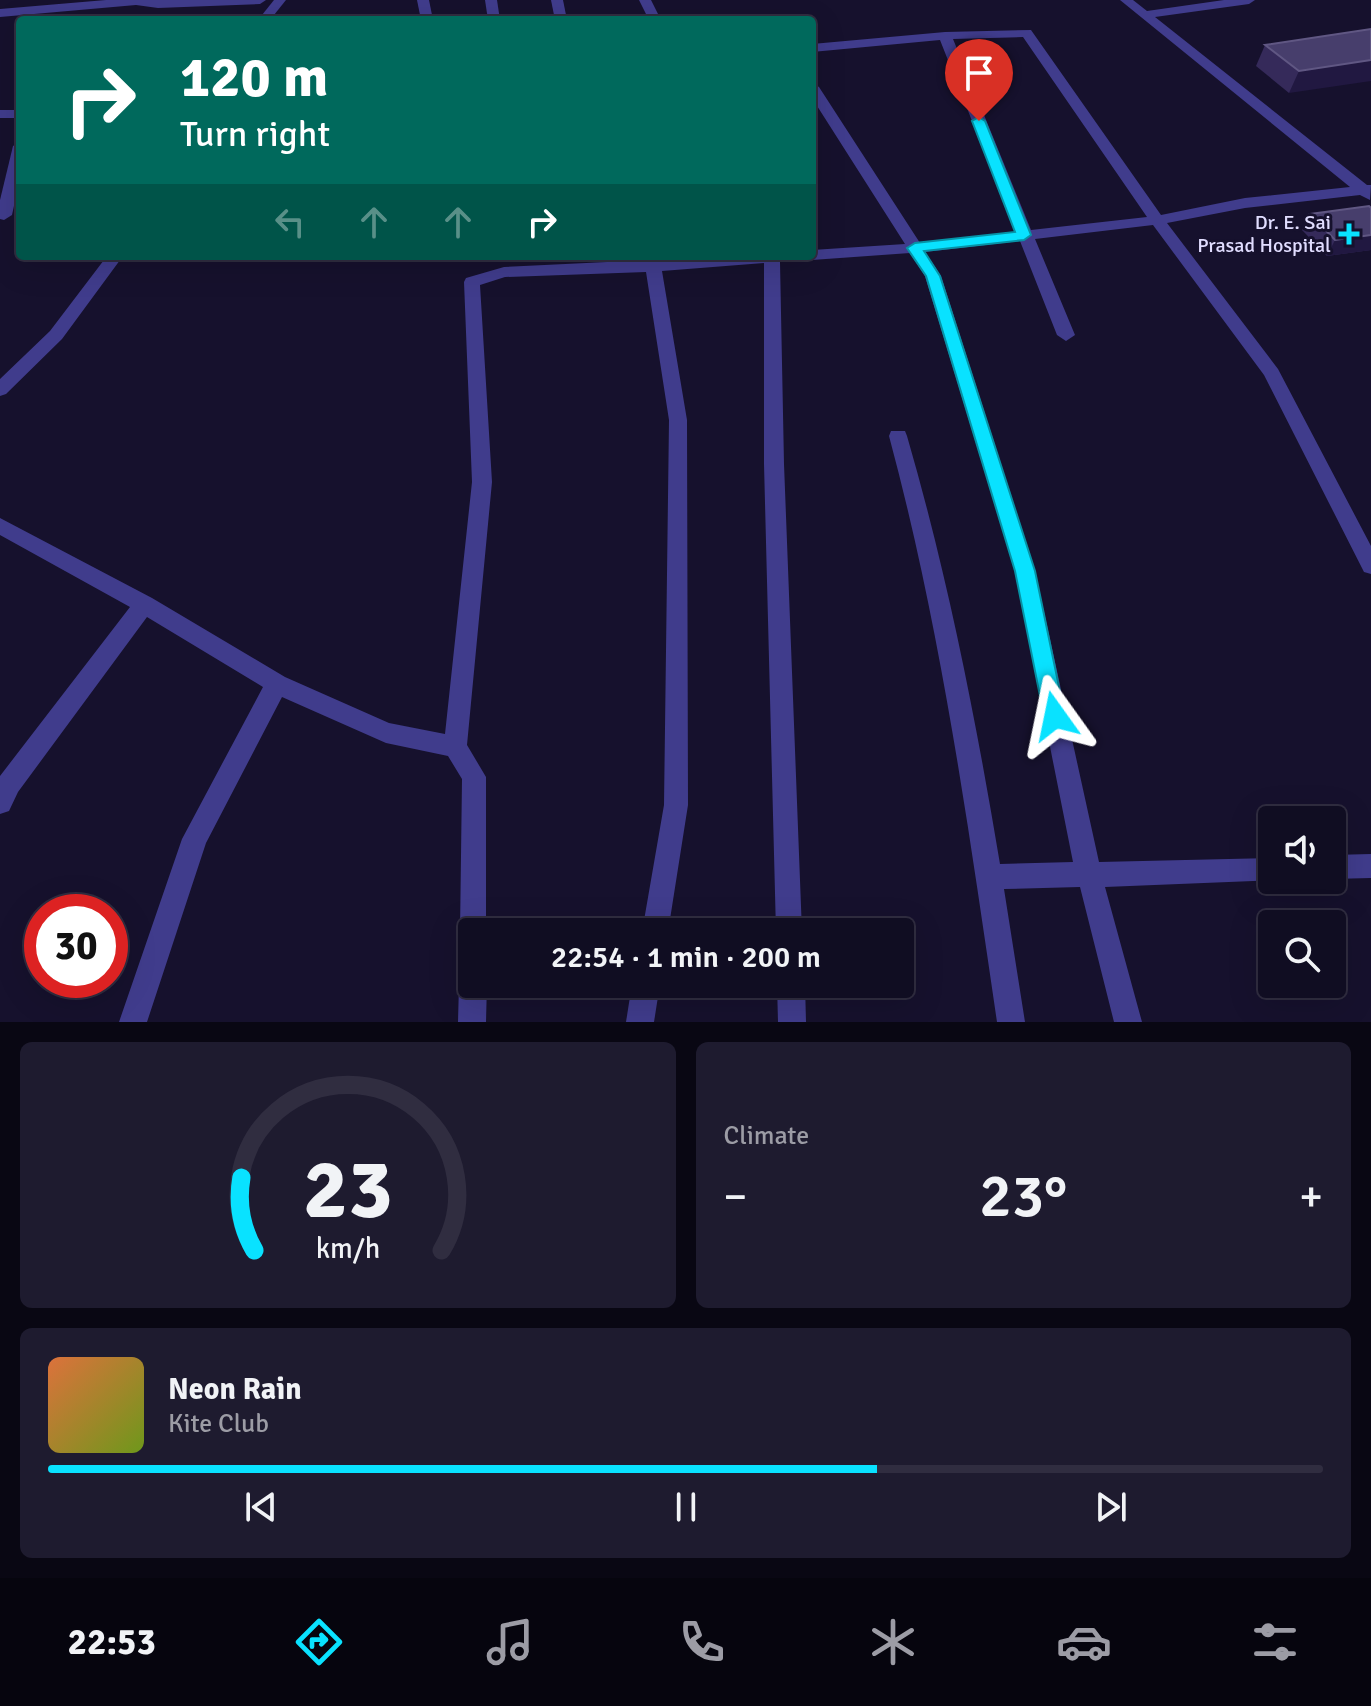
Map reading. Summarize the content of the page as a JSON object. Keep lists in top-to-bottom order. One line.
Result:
{"places":{"health":["Dr. E. Sai Prasad Hospital"]},"page":{"turn":["120 m","Turn right"],"limit":"30","trip":"22:54 · 1 min · 200 m","tile":"Climate","heat":["−","23°","+"],"song":["Neon Rain","Kite Club"],"tabs":"22:53","gauge":["23","km/h"]}}
